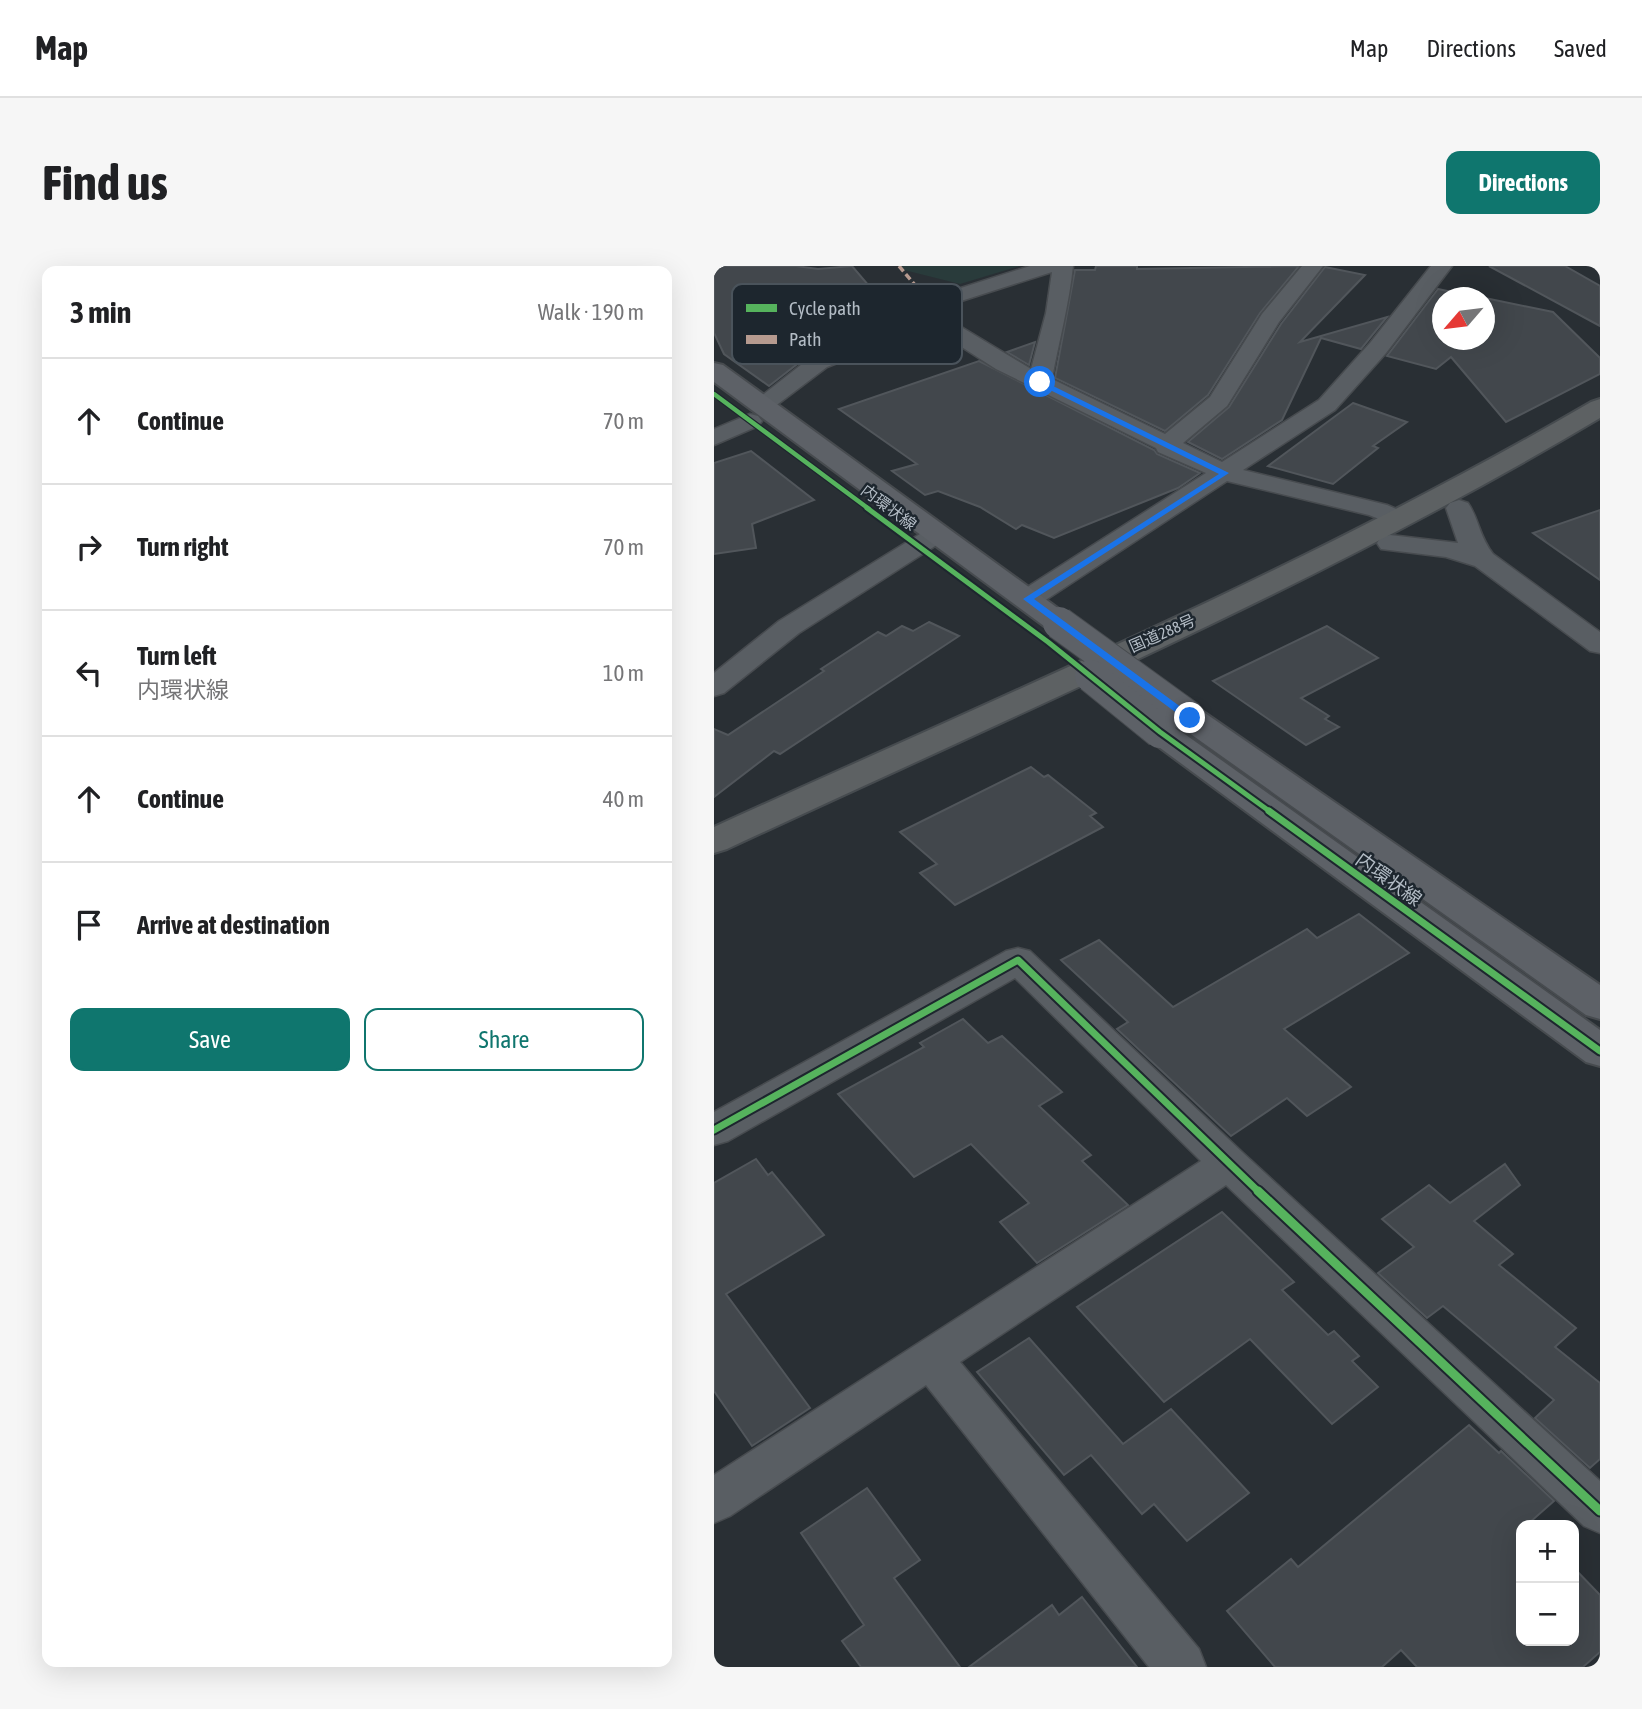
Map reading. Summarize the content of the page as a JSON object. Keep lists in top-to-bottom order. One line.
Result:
{"streets":{"highway":["国道288号"],"street":["内環状線"]},"legend":["Cycle path","Path"],"north":"bottom left","page":{"header":"Map","nav":["Map","Directions","Saved"],"buttons":["Directions",["Save","Share"]],"title":"Find us","heading":["3 min","Walk · 190 m"],"list":[["Continue","70 m"],["Turn right","70 m"],["Turn left","内環状線","10 m"],["Continue","40 m"],"Arrive at destination"],"map_buttons":["+","−"]}}
